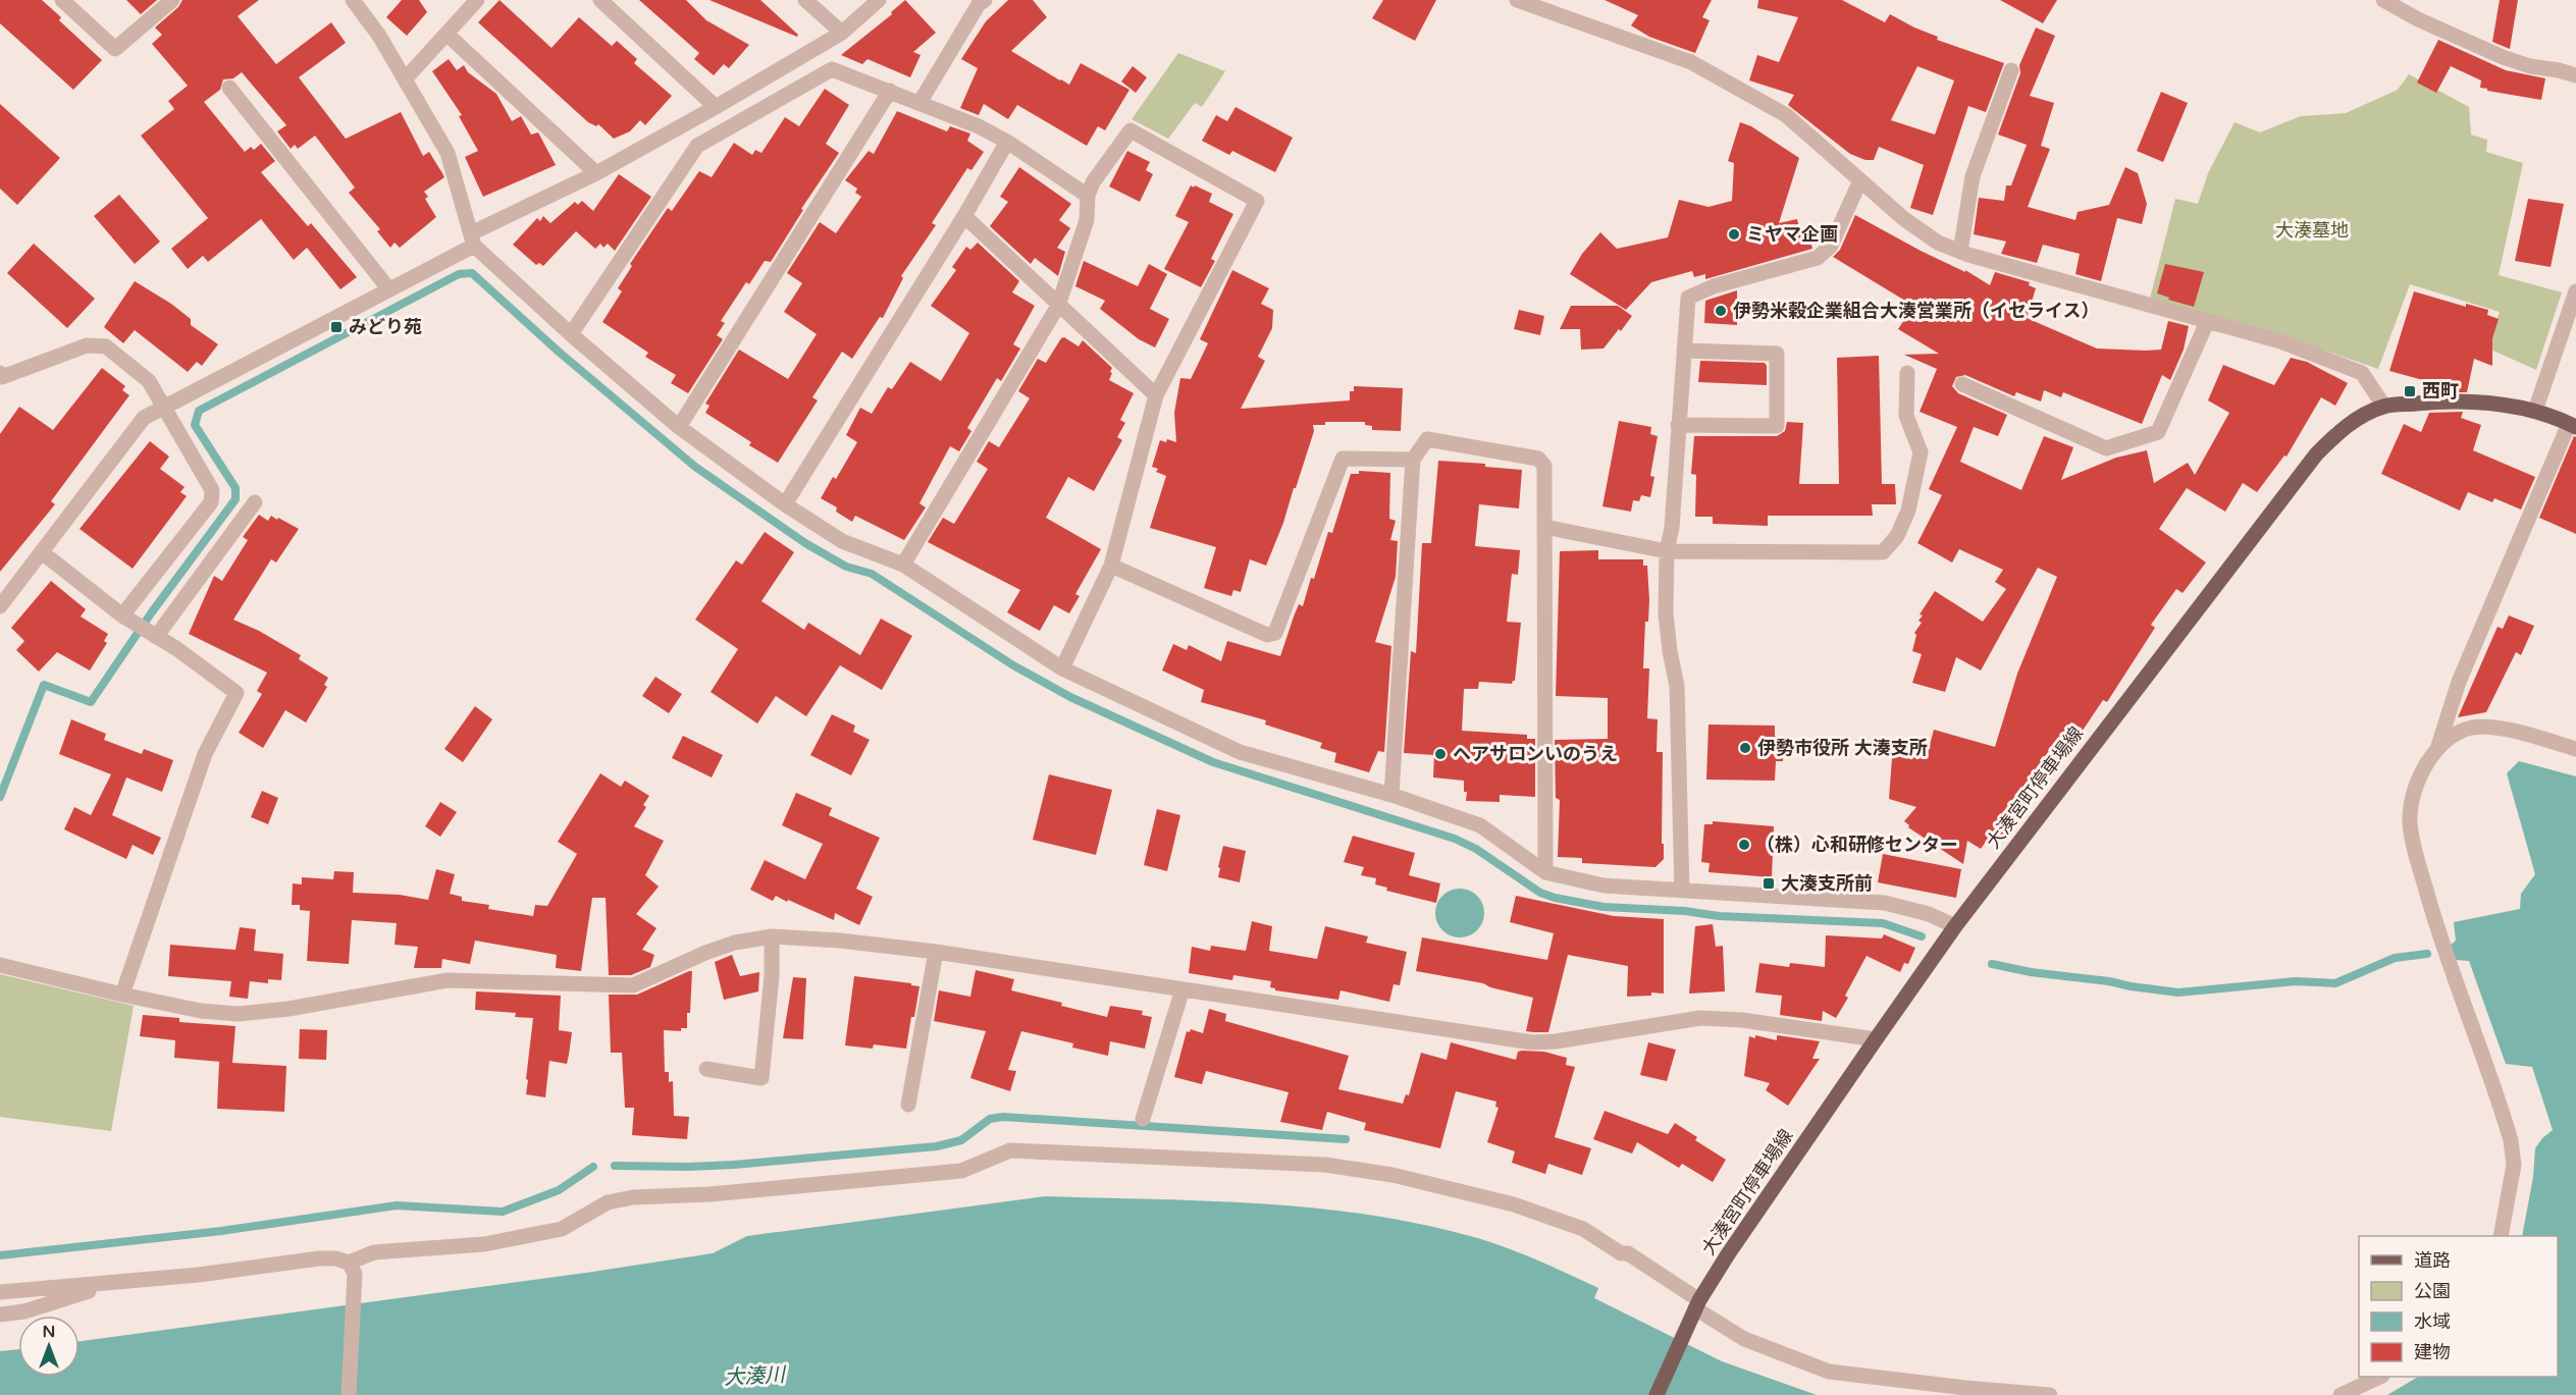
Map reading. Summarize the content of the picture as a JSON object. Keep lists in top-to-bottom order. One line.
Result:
{"streets":{"main road":["大湊宮町停車場線"]},"water":["大湊川"],"parks":["大湊墓地"],"places":{"other":["ミヤマ企画","伊勢米穀企業組合大湊営業所（イセライス）","伊勢市役所 大湊支所","ヘアサロンいのうえ","（株）心和研修センター"],"transit":["みどり苑","西町","大湊支所前"]},"legend":["道路","公園","水域","建物"],"north":"top"}
